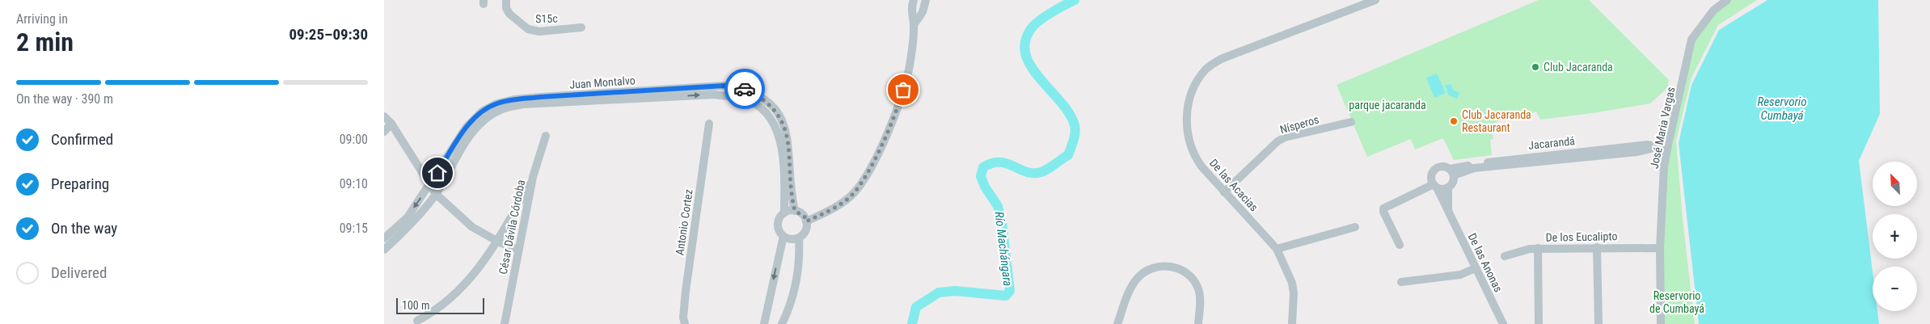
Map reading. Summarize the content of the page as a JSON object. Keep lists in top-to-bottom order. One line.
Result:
{"streets":{"street":["S15c","Juan Montalvo","Nísperos","José Maria Vargas","Jacarandá","De las Acacias","Antonio Cortez","César Dávila Córdoba","De los Eucalipto","De las Anonas"]},"crossings":[["Nísperos","De las Acacias"],["José Maria Vargas","Jacarandá"],["José Maria Vargas","De los Eucalipto"],["Jacarandá","De las Anonas"]],"water":["Reservorio Cumbayá","Río Machángara"],"parks":["parque jacaranda","Reservorio de Cumbayá"],"places":["Club Jacaranda","Club Jacaranda Restaurant"],"scale_bar":"100 m","north":"top left","page":{"heading":["2 min","Arriving in","09:25–09:30"],"bar":"On the way · 390 m","list":[["Confirmed","09:00"],["Preparing","09:10"],["On the way","09:15"],"Delivered"],"map_buttons":["+","−"],"scale":"100 m"}}
